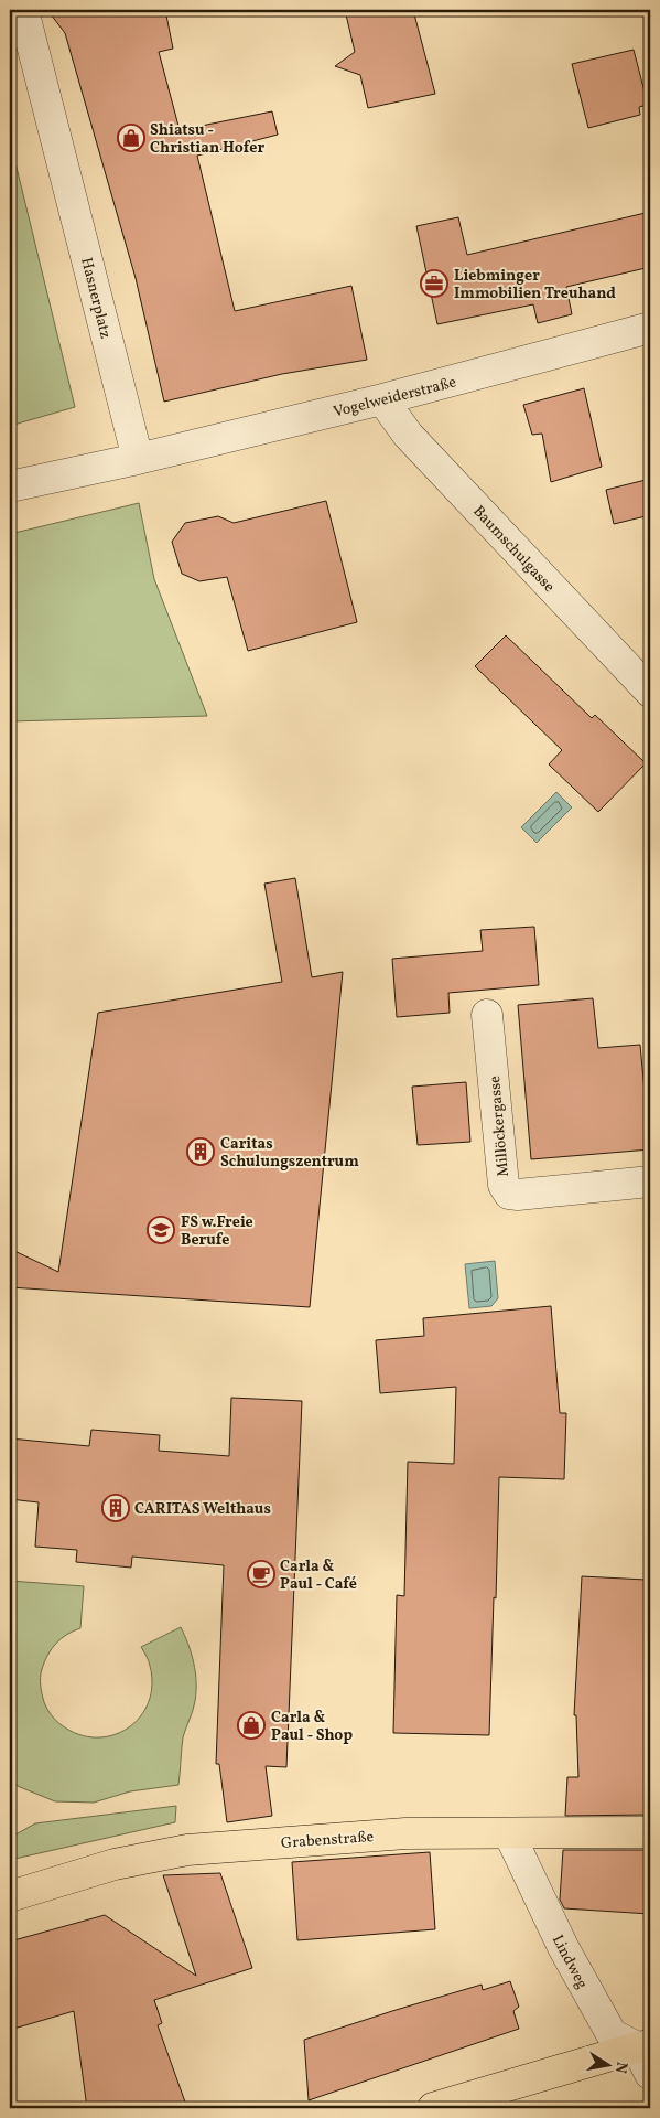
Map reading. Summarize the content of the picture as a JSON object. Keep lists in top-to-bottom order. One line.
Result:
{"streets":{"main road":["Grabenstraße"],"street":["Hasnerplatz","Vogelweiderstraße","Baumschulgasse","Millöckergasse","Lindweg"]},"crossings":[["Hasnerplatz","Vogelweiderstraße"],["Vogelweiderstraße","Baumschulgasse"],["Grabenstraße","Lindweg"]],"places":{"shop":["Shiatsu - Christian Hofer","Carla & Paul - Shop"],"office":["Liebminger Immobilien Treuhand"],"building":["Caritas Schulungszentrum","CARITAS Welthaus"],"school or university":["FS w.Freie Berufe"],"cafe":["Carla & Paul - Café"]},"north":"right"}
